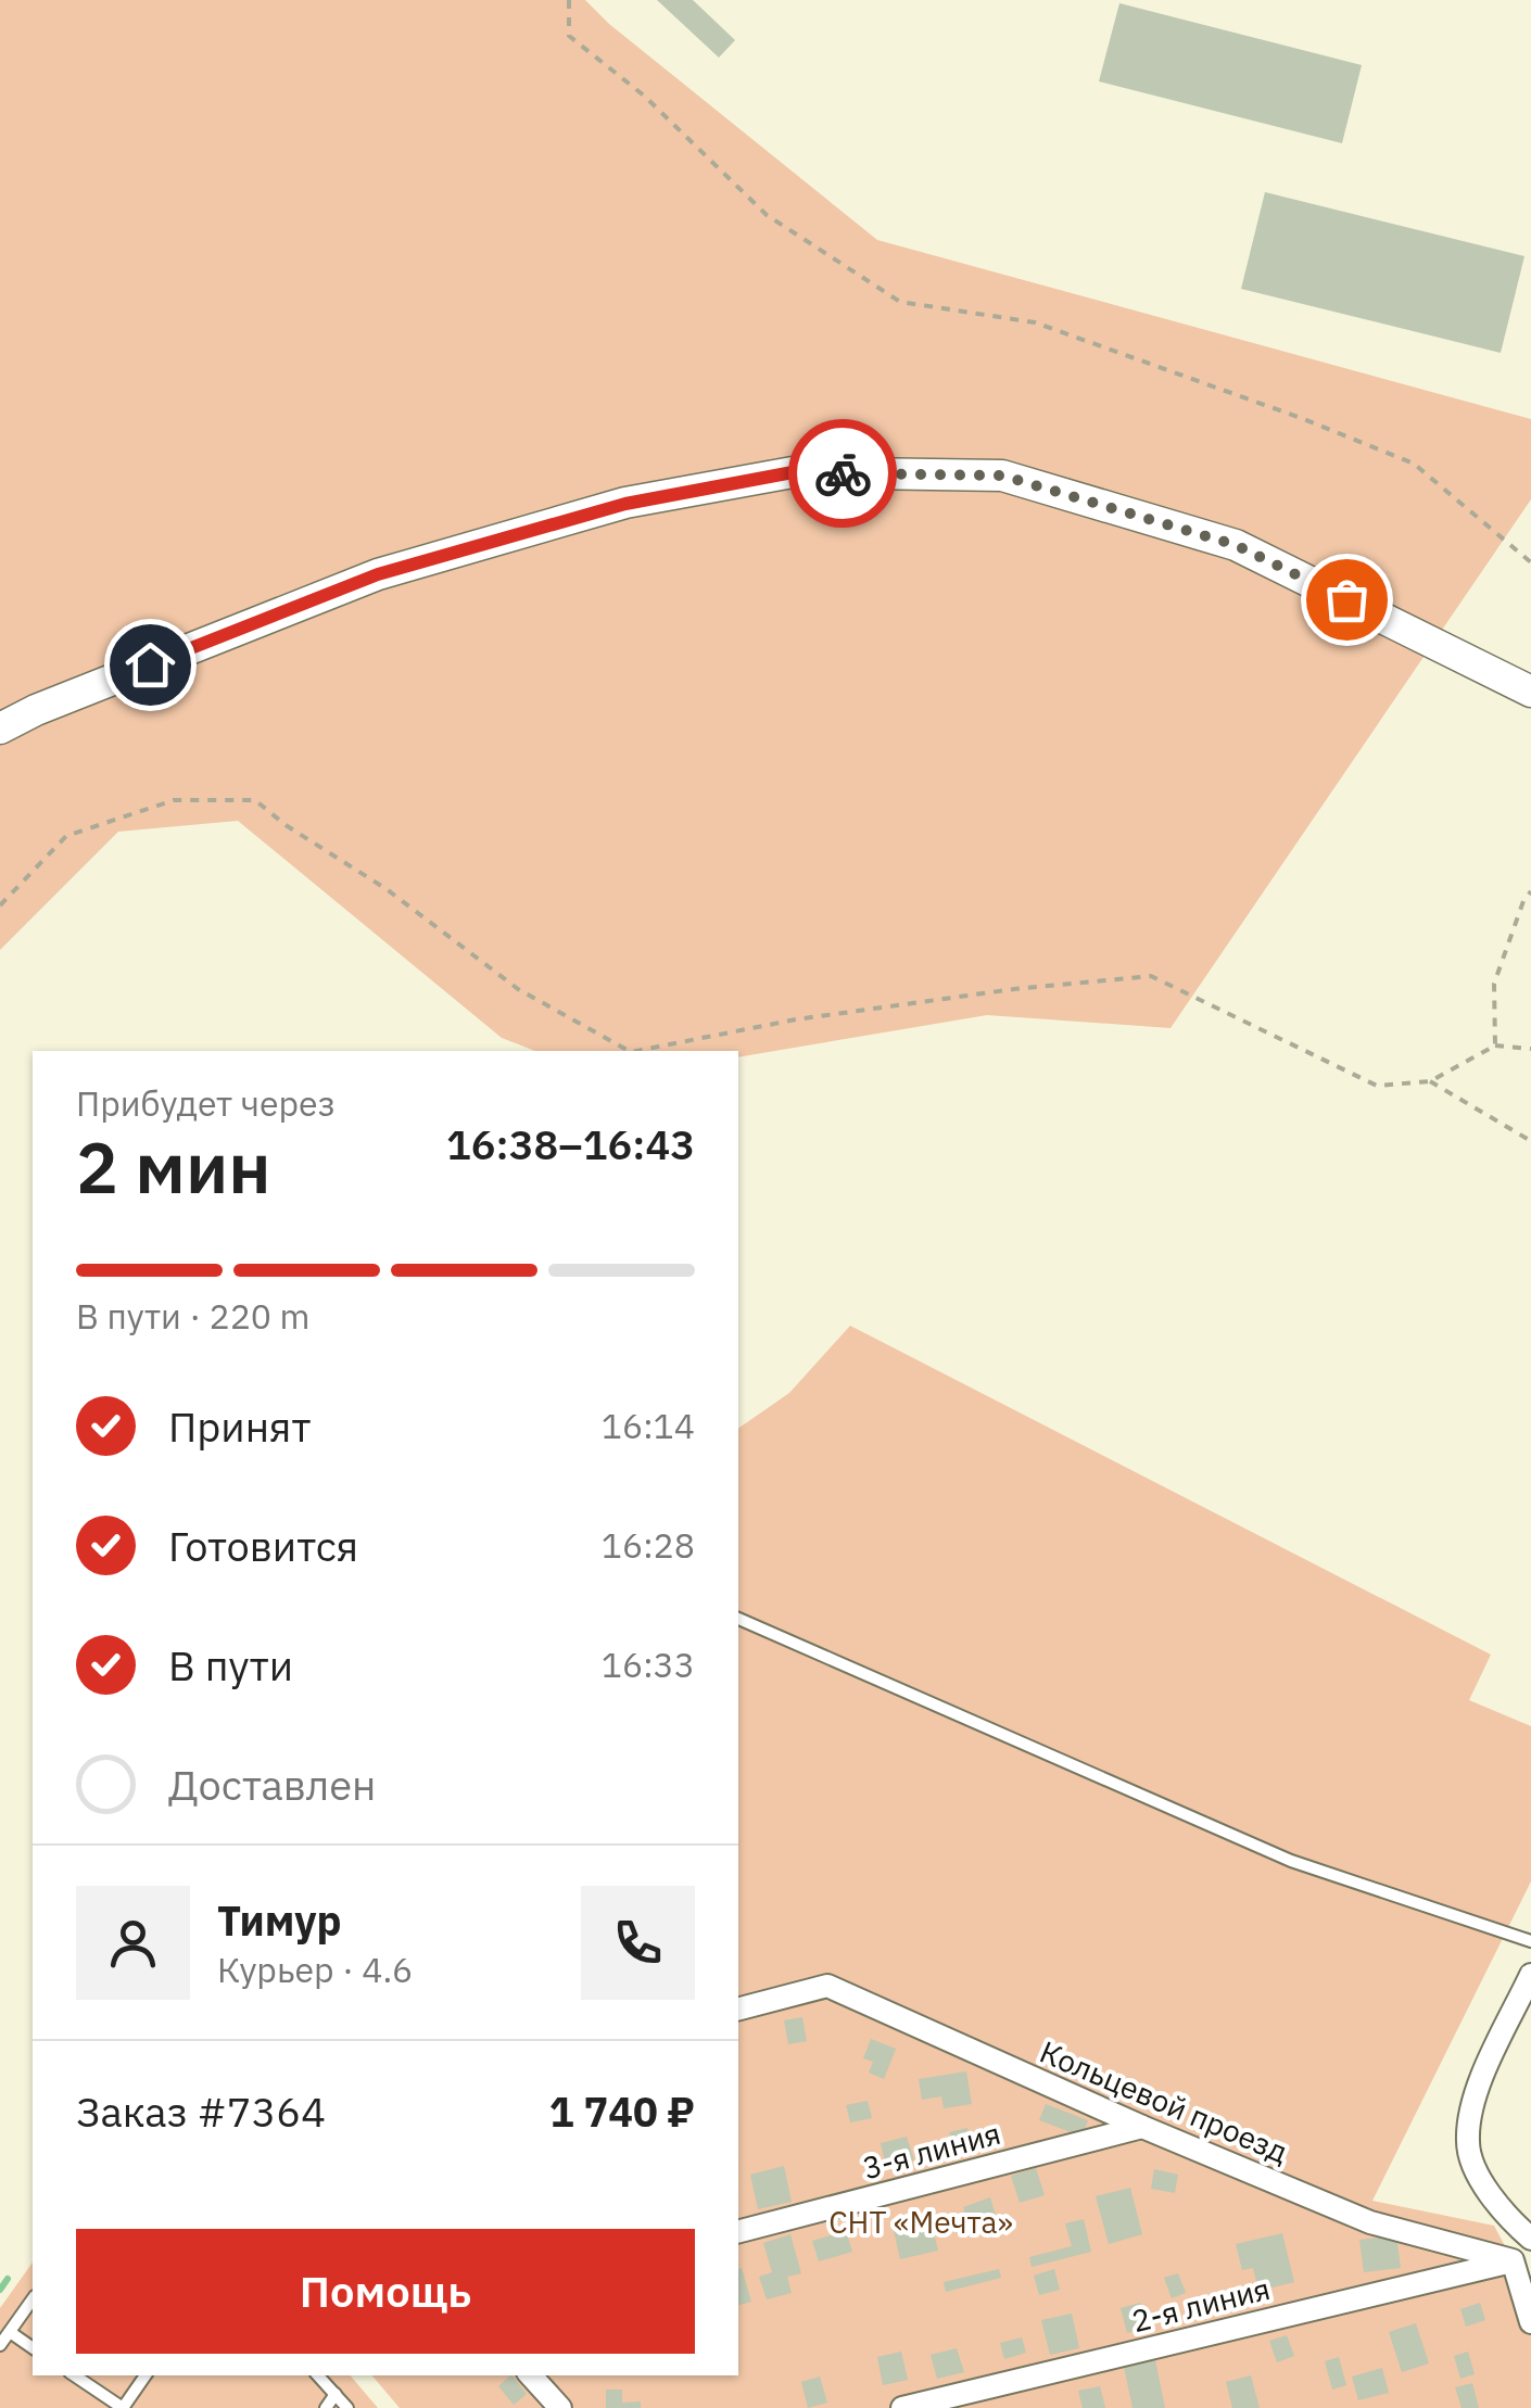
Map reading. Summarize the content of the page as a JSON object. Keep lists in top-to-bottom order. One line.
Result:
{"streets":{"street":["Кольцевой проезд","3-я линия","2-я линия"]},"crossings":[["Кольцевой проезд","3-я линия"],["Кольцевой проезд","2-я линия"]],"parks":["СНТ «Мечта»"],"page":{"heading":["2 мин","Прибудет через","16:38–16:43"],"panel":["Тимур","Курьер · 4.6","Заказ #7364","1 740 ₽"],"bar":"В пути · 220 m","list":[["Принят","16:14"],["Готовится","16:28"],["В пути","16:33"],"Доставлен"],"buttons":"Помощь"}}
